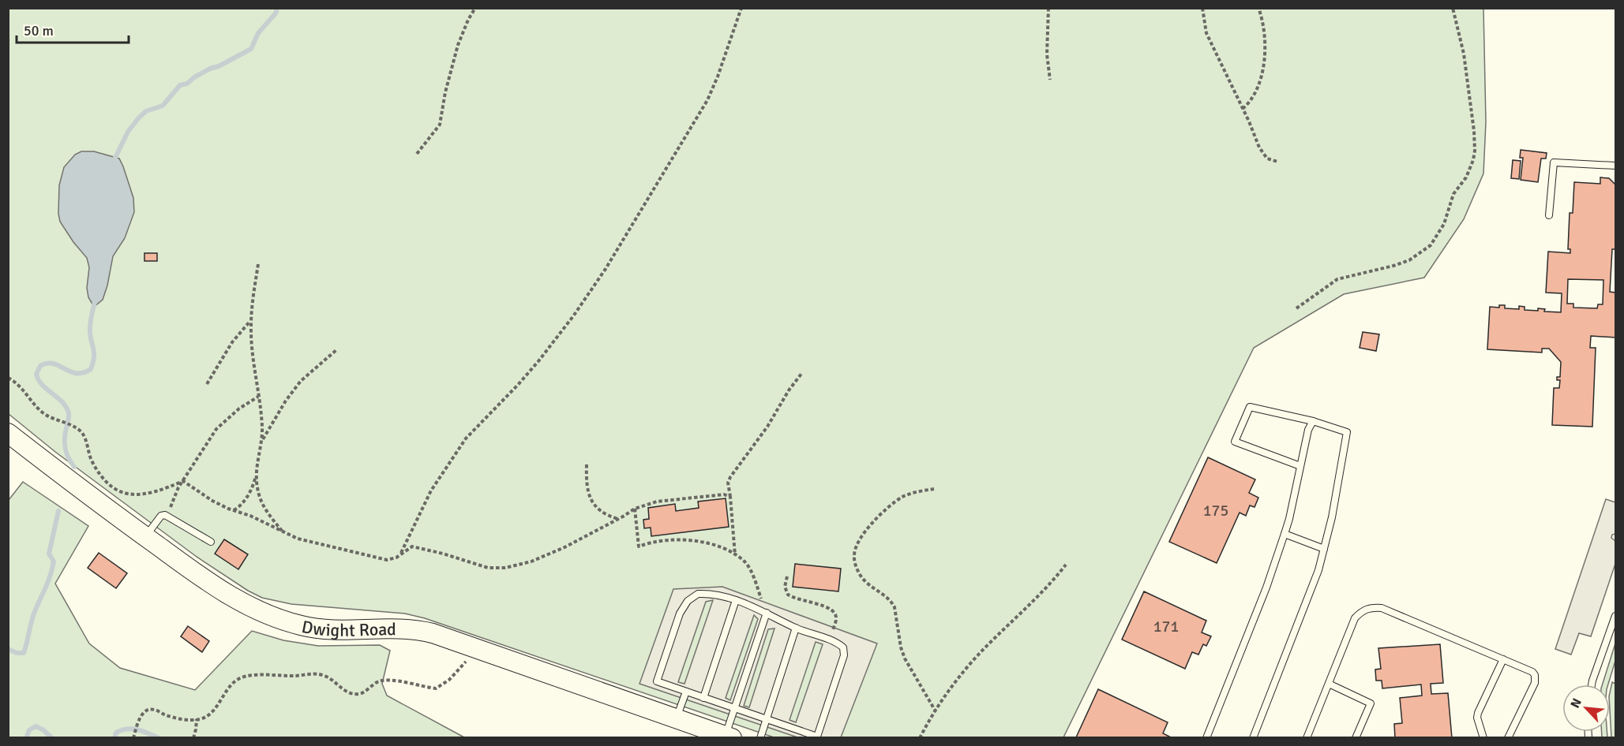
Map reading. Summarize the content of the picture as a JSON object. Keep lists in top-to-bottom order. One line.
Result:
{"streets":{"main road":["Dwight Road"]},"house_numbers":["175","171"],"scale_bar":"50 m","north":"top left"}
